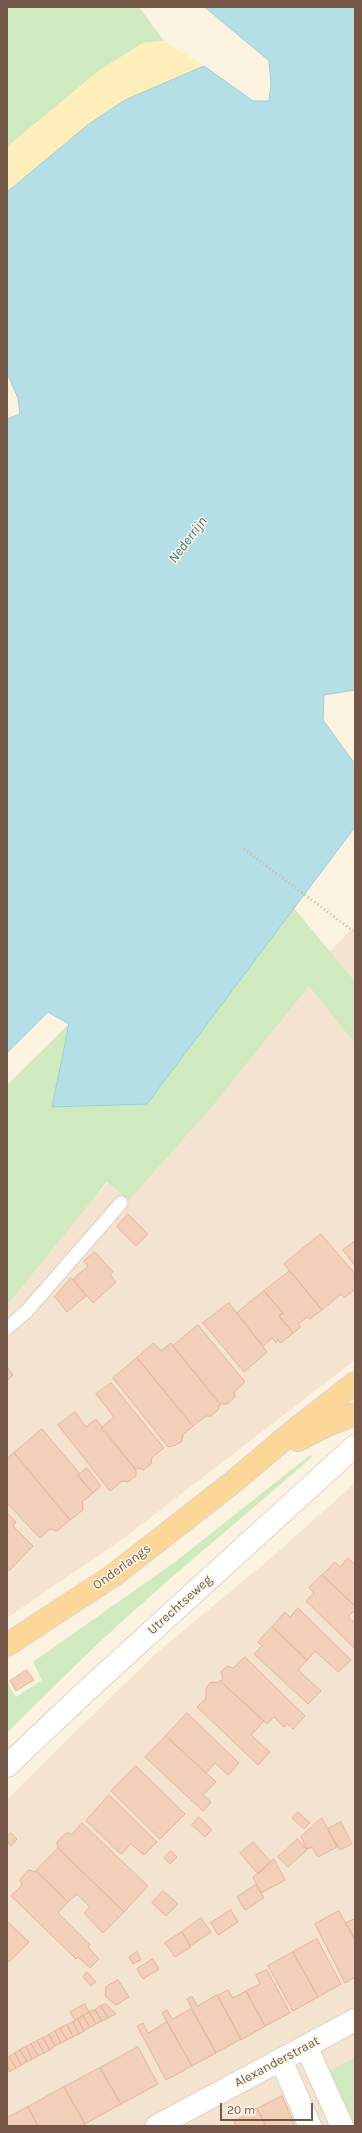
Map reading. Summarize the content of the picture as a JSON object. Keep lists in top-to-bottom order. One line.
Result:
{"streets":{"main road":["Onderlangs"],"street":["Utrechtseweg","Alexanderstraat"]},"water":["Nederrijn"],"scale_bar":"20 m"}
